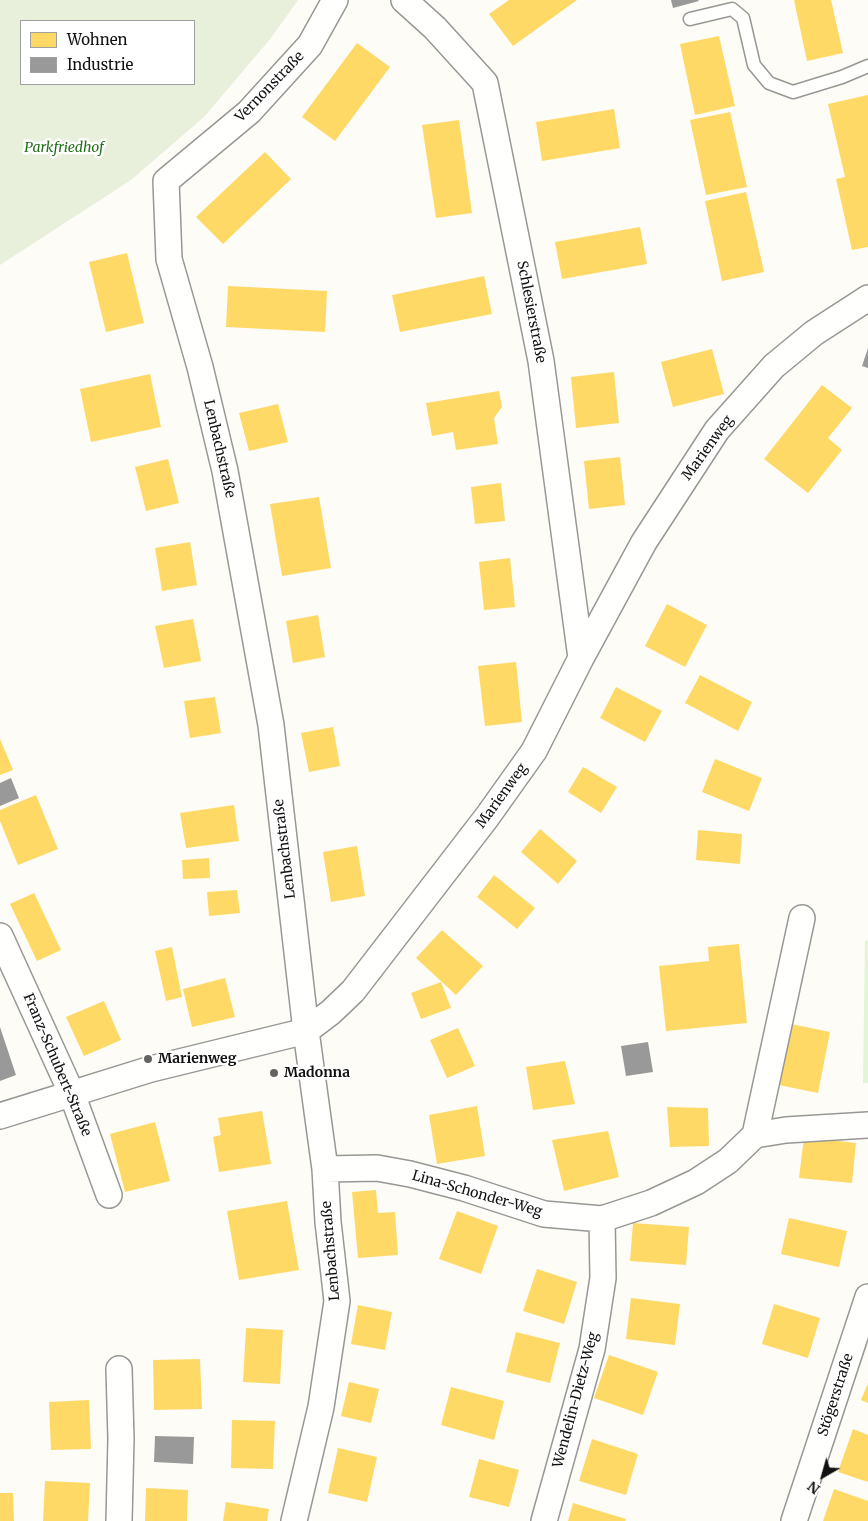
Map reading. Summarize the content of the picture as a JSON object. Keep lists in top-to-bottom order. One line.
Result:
{"streets":{"street":["Vernonstraße","Schlesierstraße","Marienweg","Lenbachstraße","Franz-Schubert-Straße","Lina-Schonder-Weg","Stögerstraße","Wendelin-Dietz-Weg"]},"crossings":[["Vernonstraße","Lenbachstraße"],["Schlesierstraße","Marienweg"],["Marienweg","Lenbachstraße"],["Marienweg","Franz-Schubert-Straße"],["Lenbachstraße","Lina-Schonder-Weg"],["Lina-Schonder-Weg","Wendelin-Dietz-Weg"]],"parks":["Parkfriedhof"],"places":["Marienweg","Madonna"],"legend":["Wohnen","Industrie"],"north":"bottom left"}
